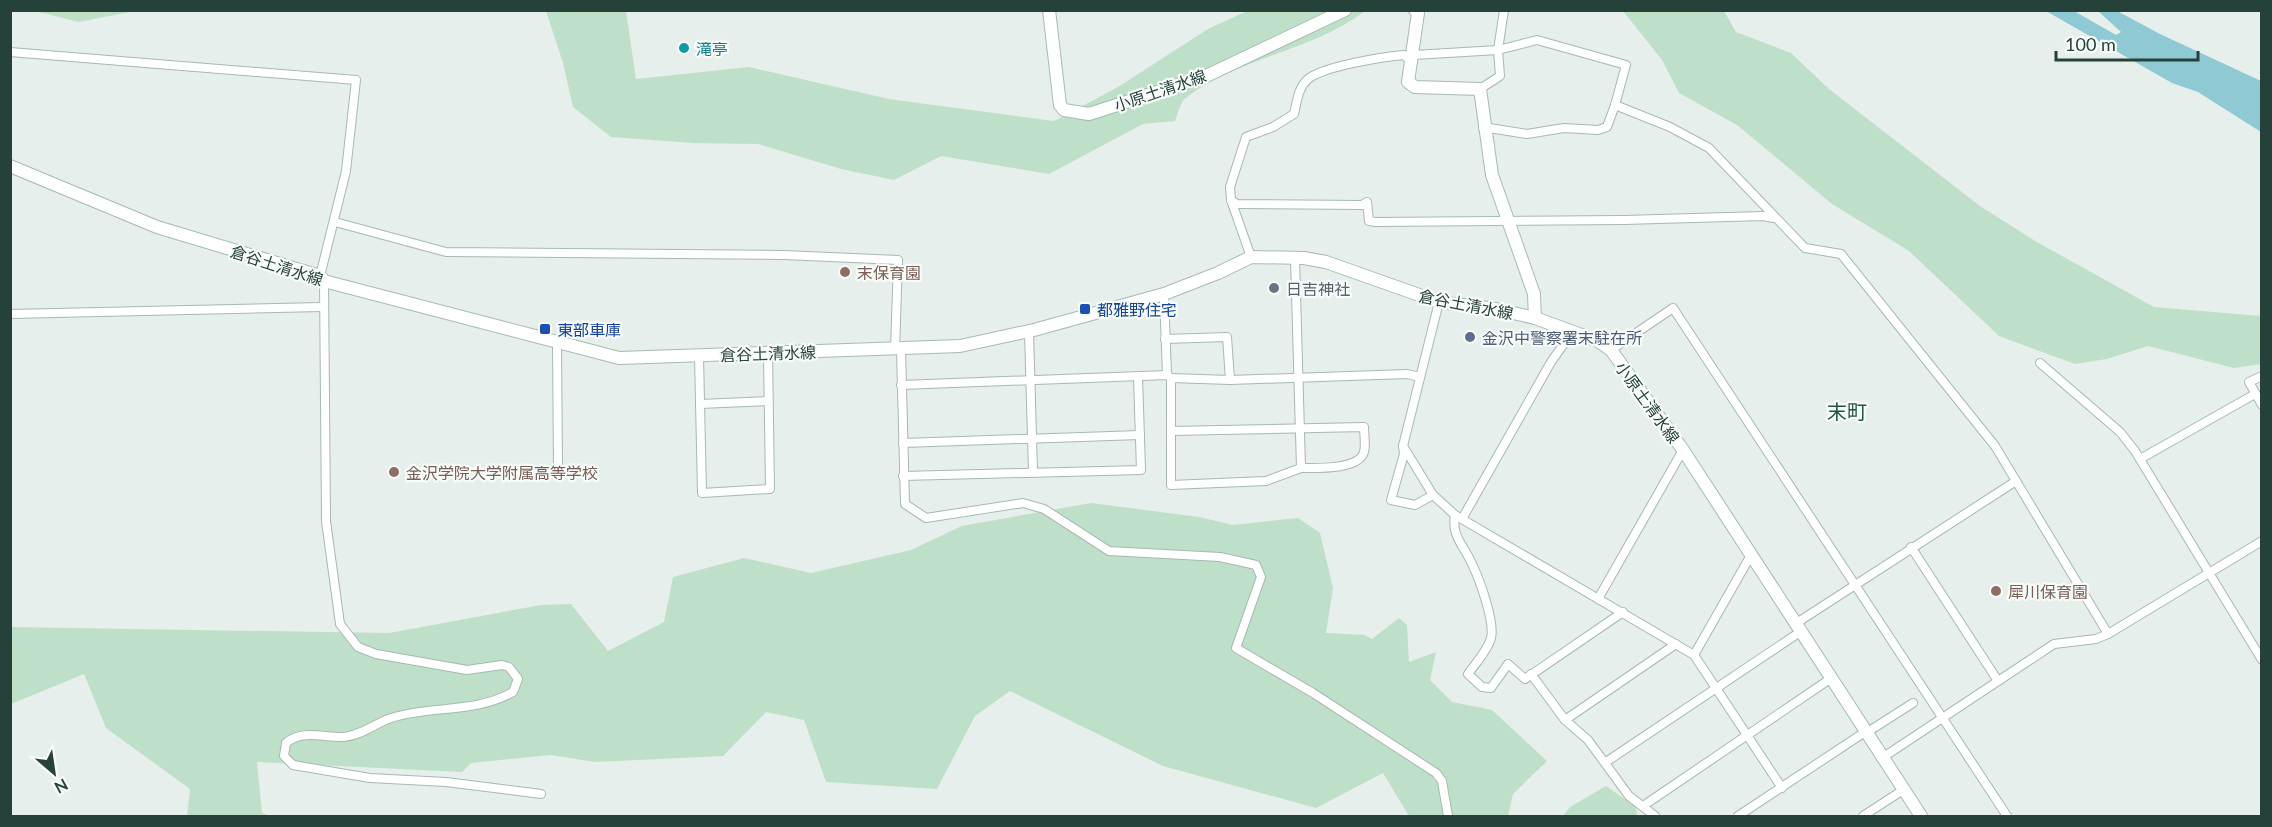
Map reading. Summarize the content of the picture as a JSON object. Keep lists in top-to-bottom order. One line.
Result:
{"streets":{"main road":["小原土清水線","倉谷土清水線"]},"crossings":[["小原土清水線","倉谷土清水線"]],"districts":["末町"],"places":{"other":["滝亭","末保育園","日吉神社","金沢中警察署末駐在所","金沢学院大学附属高等学校","犀川保育園"],"transit":["都雅野住宅","東部車庫"]},"scale_bar":"100 m","north":"bottom right"}
